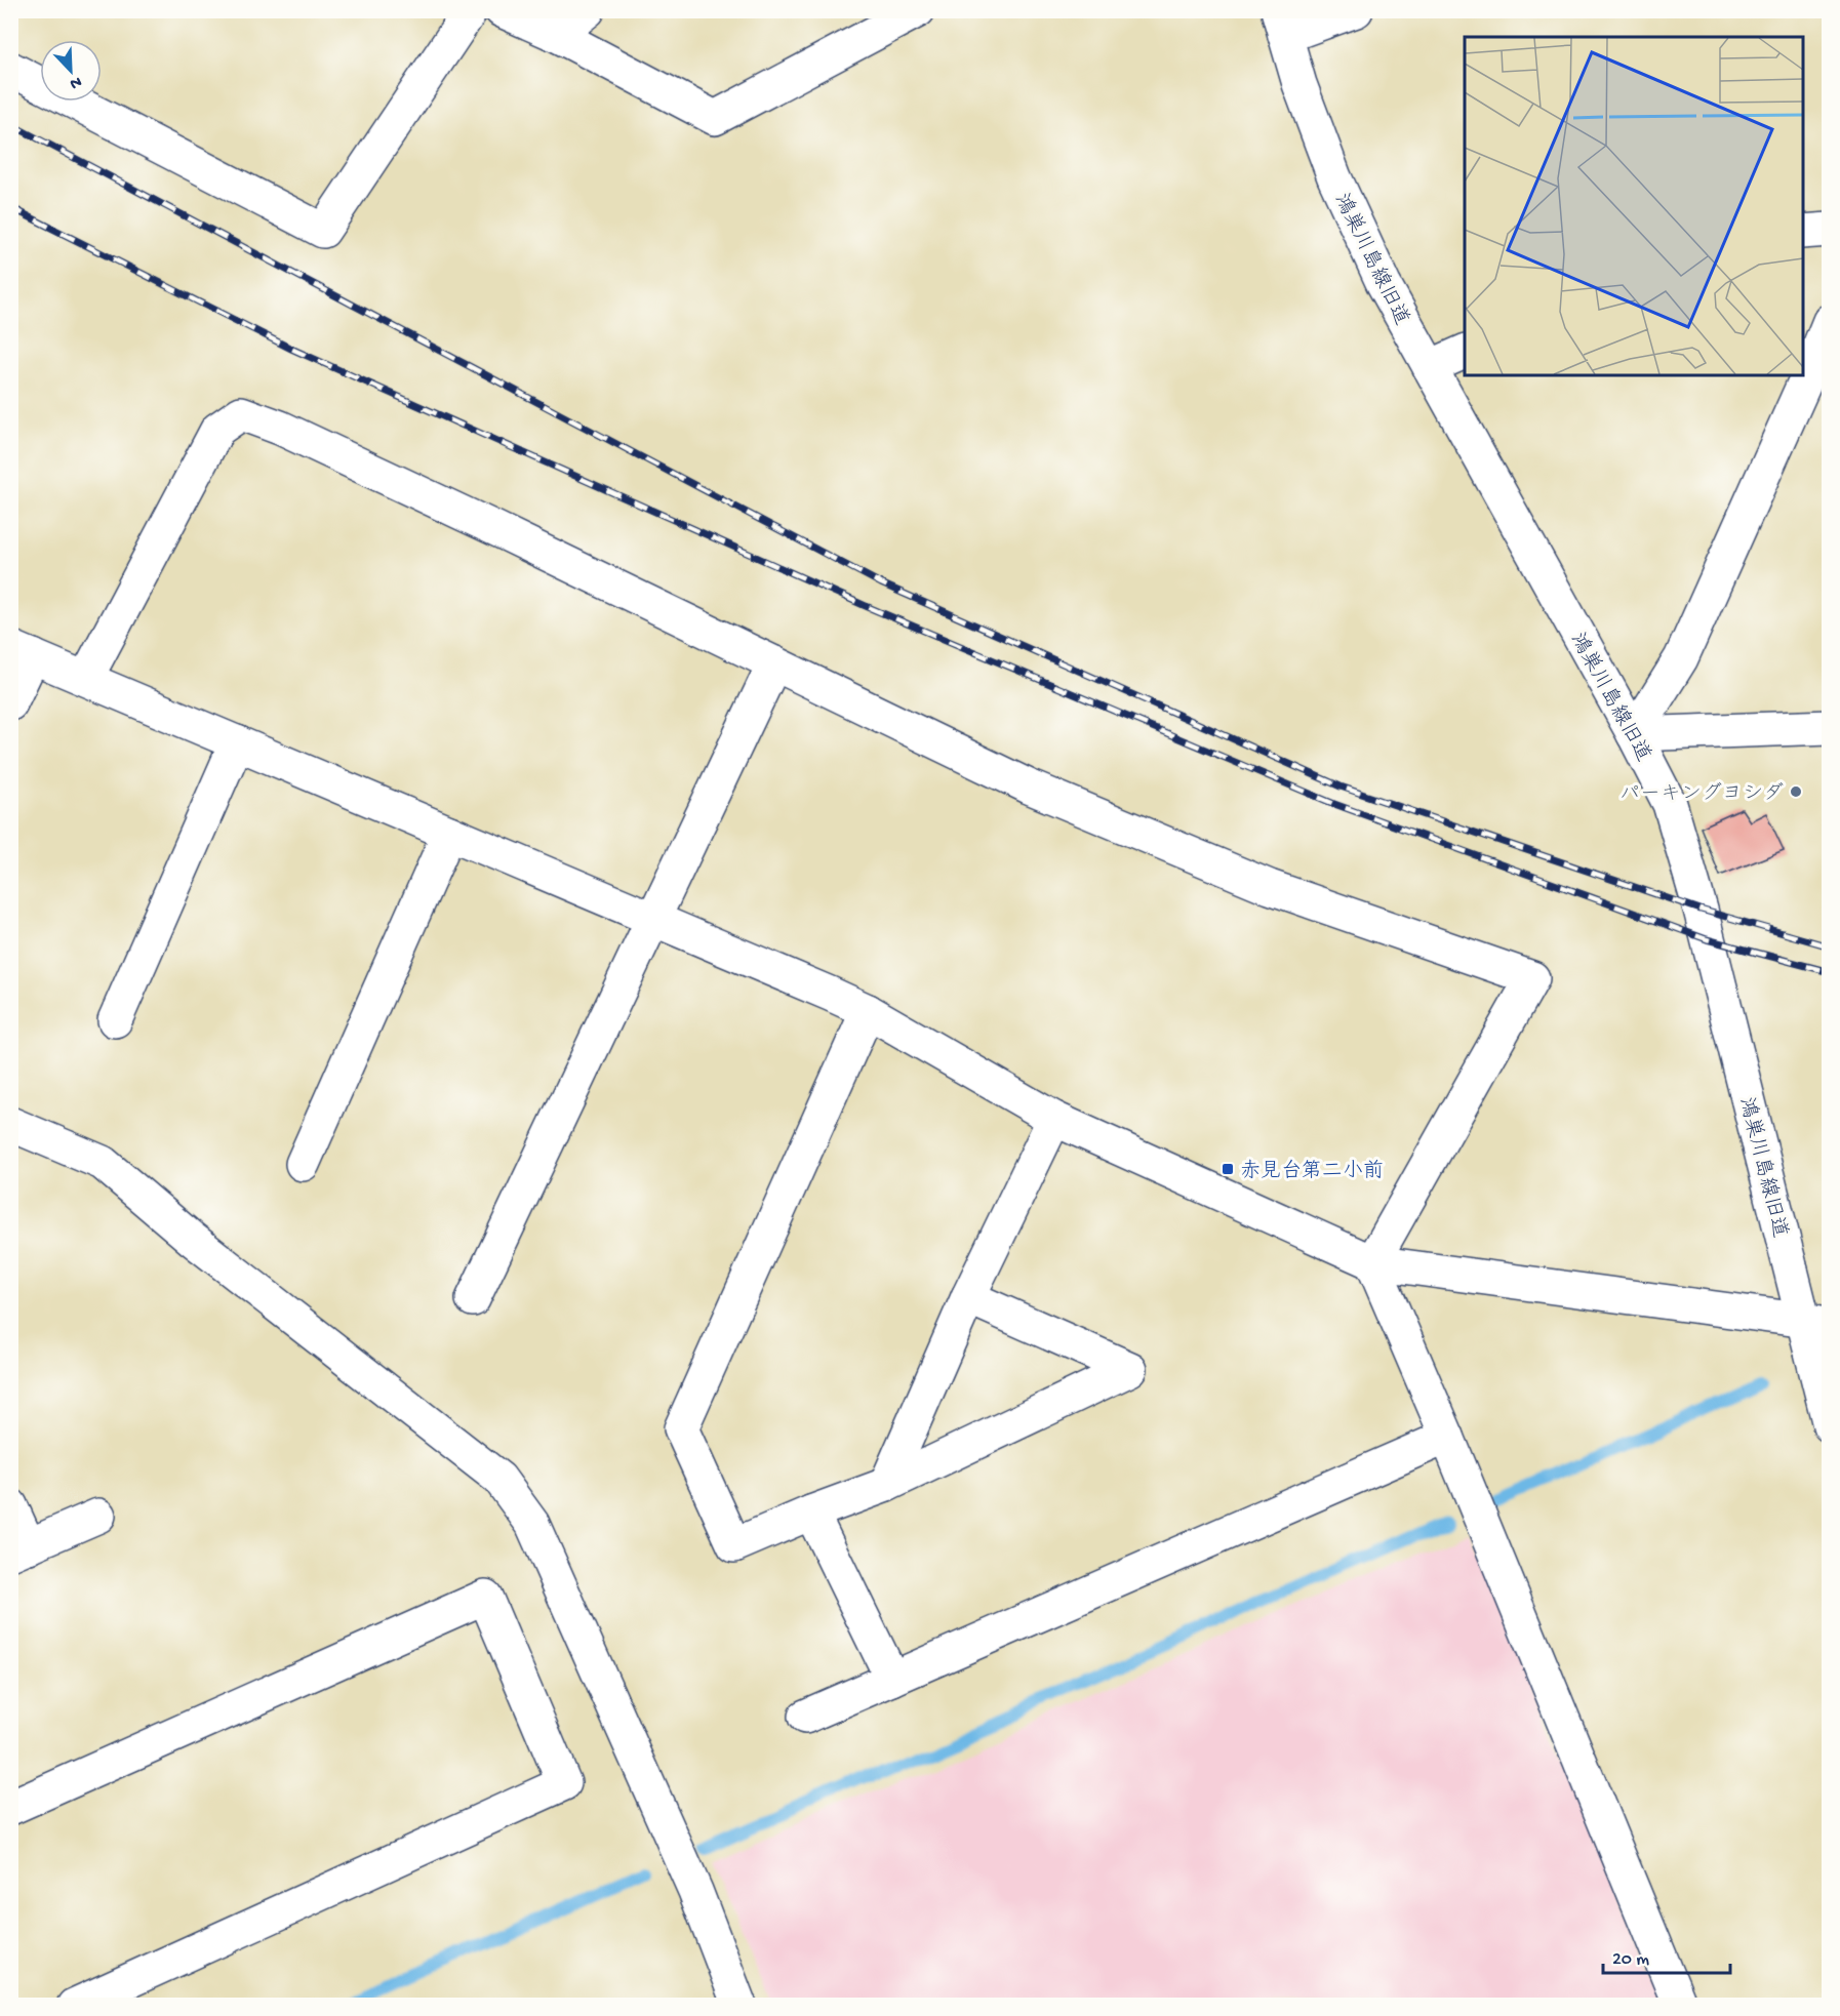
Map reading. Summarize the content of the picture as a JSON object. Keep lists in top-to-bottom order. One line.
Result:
{"streets":{"street":["鴻巣川島線旧道"]},"places":{"other":["パーキングヨシダ"],"transit":["赤見台第二小前"]},"scale_bar":"20 m","north":"bottom right"}
